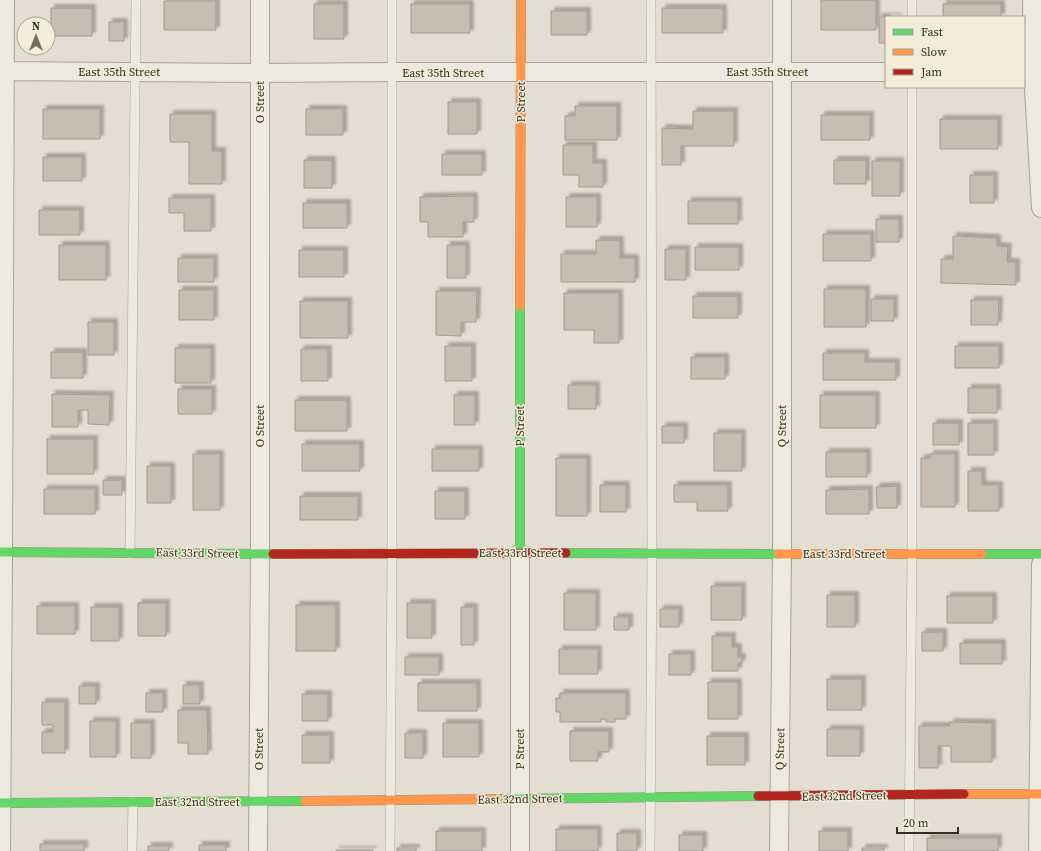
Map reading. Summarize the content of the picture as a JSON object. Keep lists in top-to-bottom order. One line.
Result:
{"streets":{"street":["East 35th Street","O Street","P Street","Q Street","East 33rd Street","East 32nd Street"]},"crossings":[["East 35th Street","O Street"],["East 35th Street","P Street"],["East 35th Street","Q Street"],["O Street","East 33rd Street"],["O Street","East 32nd Street"],["P Street","East 33rd Street"],["P Street","East 32nd Street"],["Q Street","East 33rd Street"],["Q Street","East 32nd Street"]],"legend":["Fast","Slow","Jam"],"scale_bar":"20 m","north":"top"}
